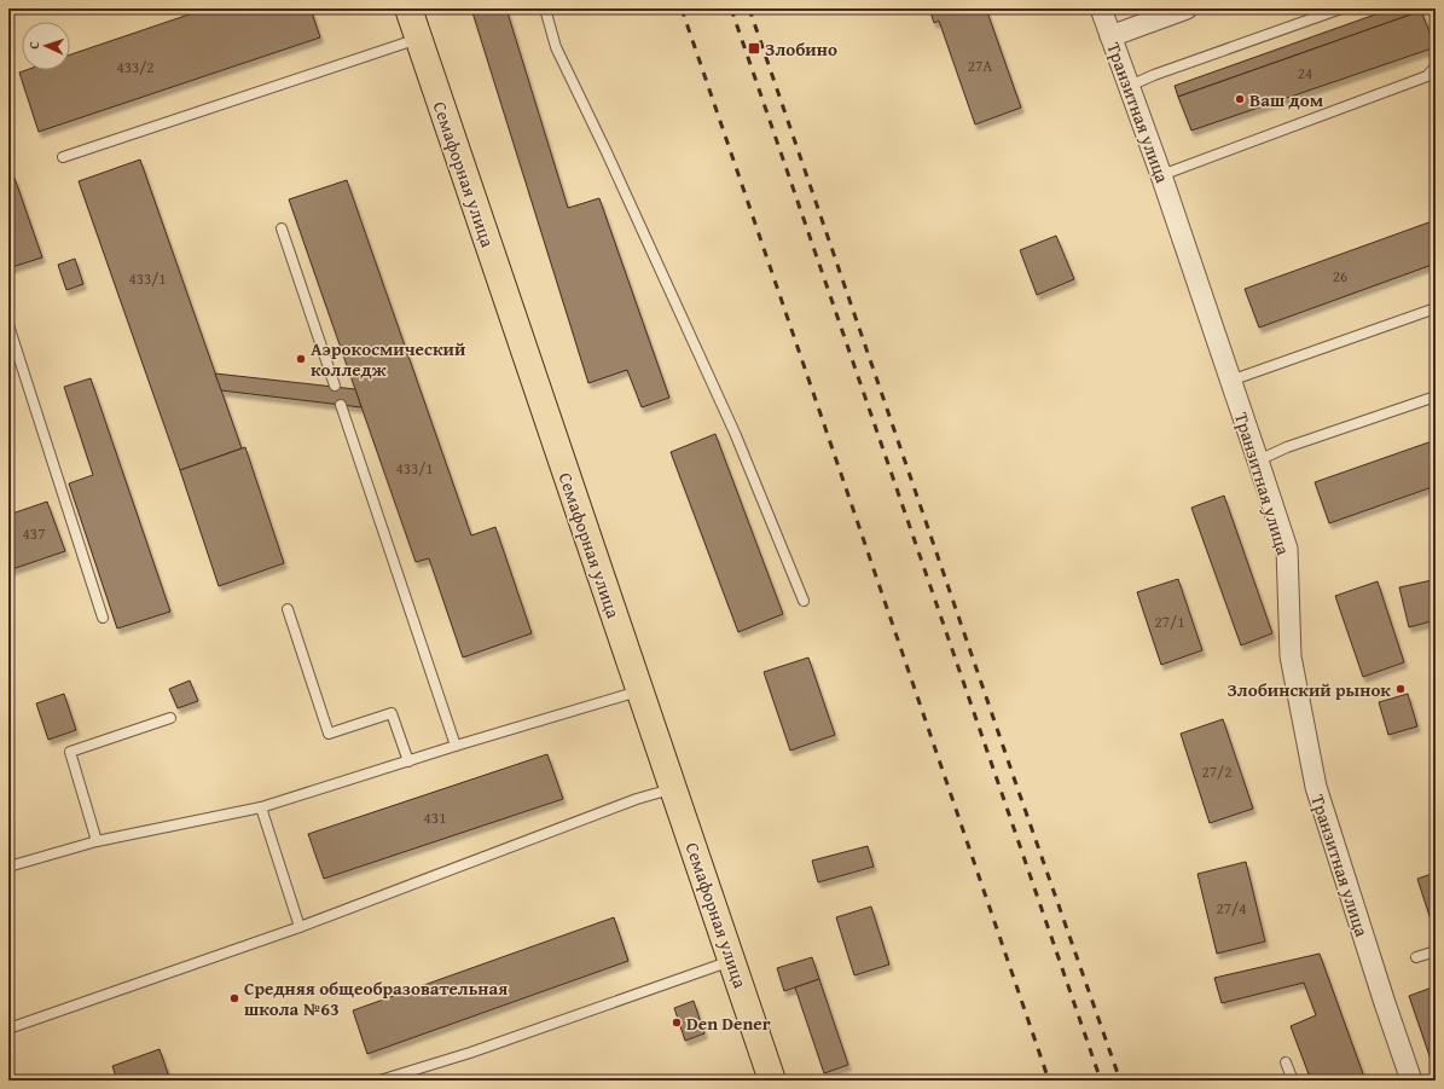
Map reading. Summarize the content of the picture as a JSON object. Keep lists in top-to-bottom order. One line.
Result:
{"streets":{"highway":["Семафорная улица"],"street":["Транзитная улица"]},"places":{"transit":["Злобино"],"other":["Ваш дом","Аэрокосмический колледж","Злобинский рынок","Средняя общеобразовательная школа №63","Den Dener"]},"house_numbers":["27А","433/2","24","26","433/1","433/1","437","27/1","27/2","431","27/4"],"north":"left"}
